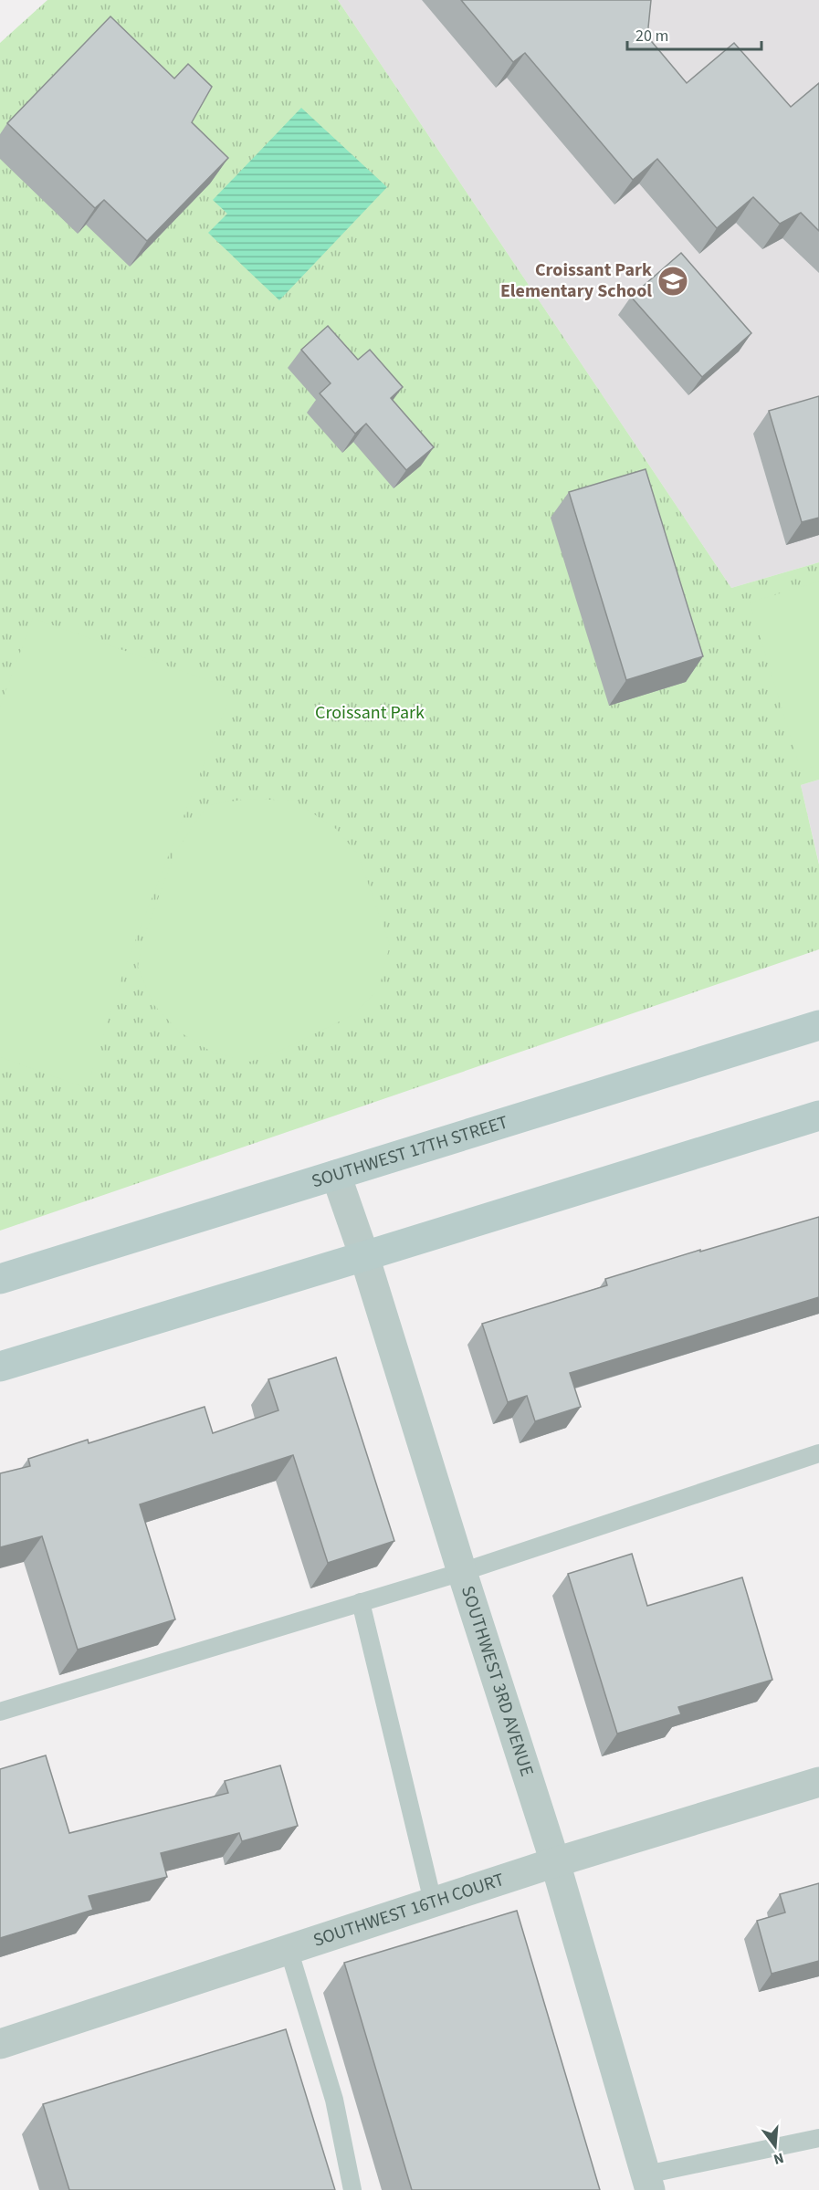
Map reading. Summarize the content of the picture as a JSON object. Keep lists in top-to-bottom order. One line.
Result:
{"streets":{"main road":["SOUTHWEST 17TH STREET"],"street":["SOUTHWEST 3RD AVENUE","SOUTHWEST 16TH COURT"]},"crossings":[["SOUTHWEST 17TH STREET","SOUTHWEST 3RD AVENUE"],["SOUTHWEST 3RD AVENUE","SOUTHWEST 16TH COURT"]],"parks":["Croissant Park"],"places":{"school or university":["Croissant Park Elementary School"]},"scale_bar":"20 m","north":"bottom"}
